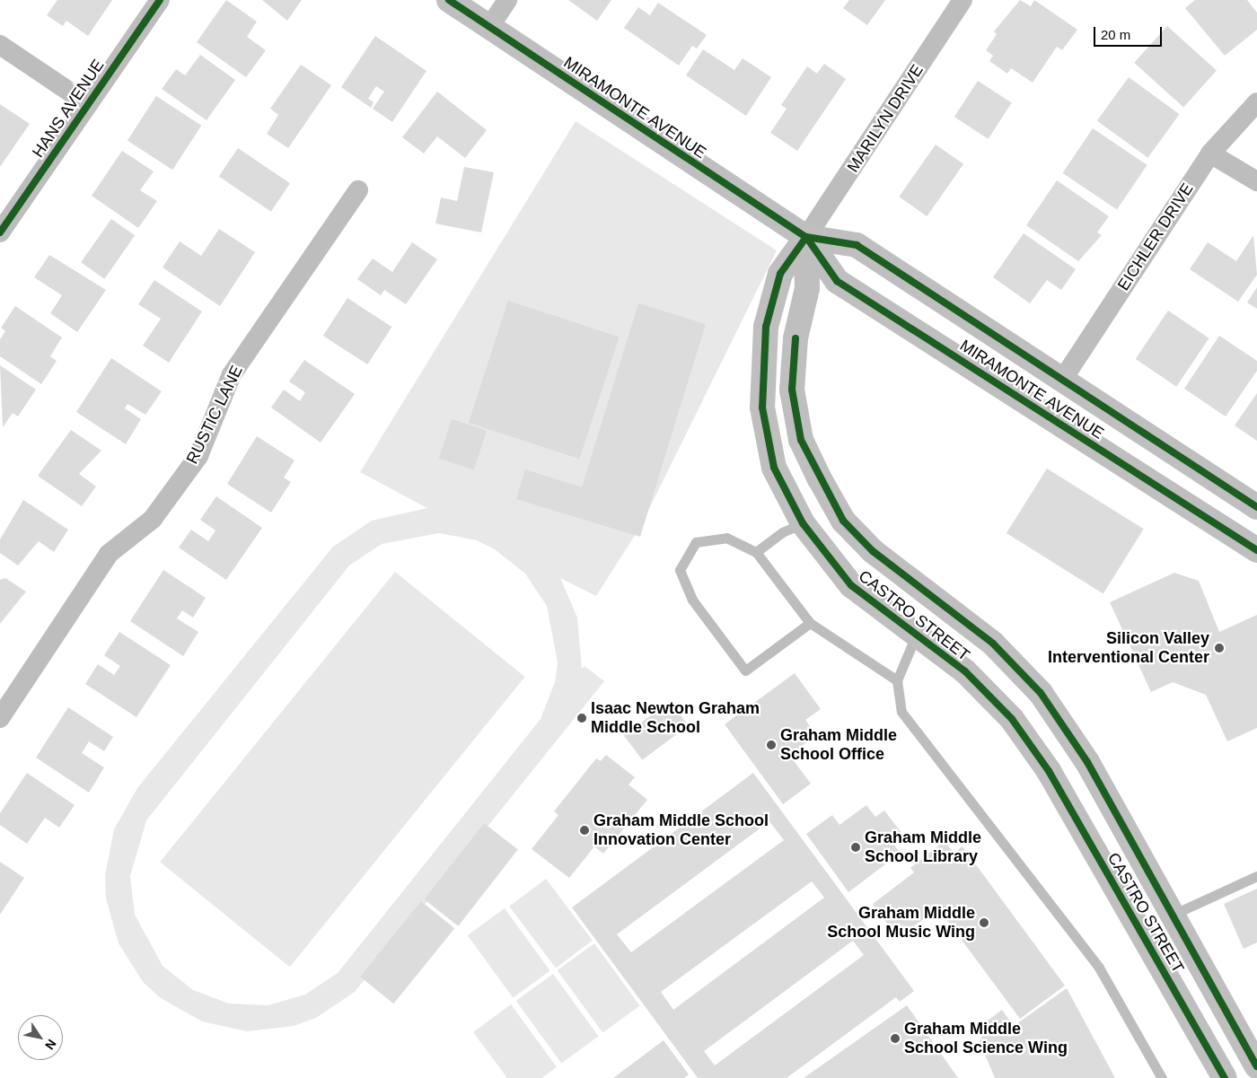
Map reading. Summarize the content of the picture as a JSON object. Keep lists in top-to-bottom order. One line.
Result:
{"streets":{"street":["MIRAMONTE AVENUE","HANS AVENUE","MARILYN DRIVE","EICHLER DRIVE","RUSTIC LANE","CASTRO STREET"]},"crossings":[["MIRAMONTE AVENUE","MARILYN DRIVE"],["MIRAMONTE AVENUE","EICHLER DRIVE"],["MIRAMONTE AVENUE","CASTRO STREET"],["MARILYN DRIVE","CASTRO STREET"]],"places":["Silicon Valley Interventional Center","Isaac Newton Graham Middle School","Graham Middle School Office","Graham Middle School Innovation Center","Graham Middle School Library","Graham Middle School Music Wing","Graham Middle School Science Wing"],"scale_bar":"20 m","north":"bottom right"}
